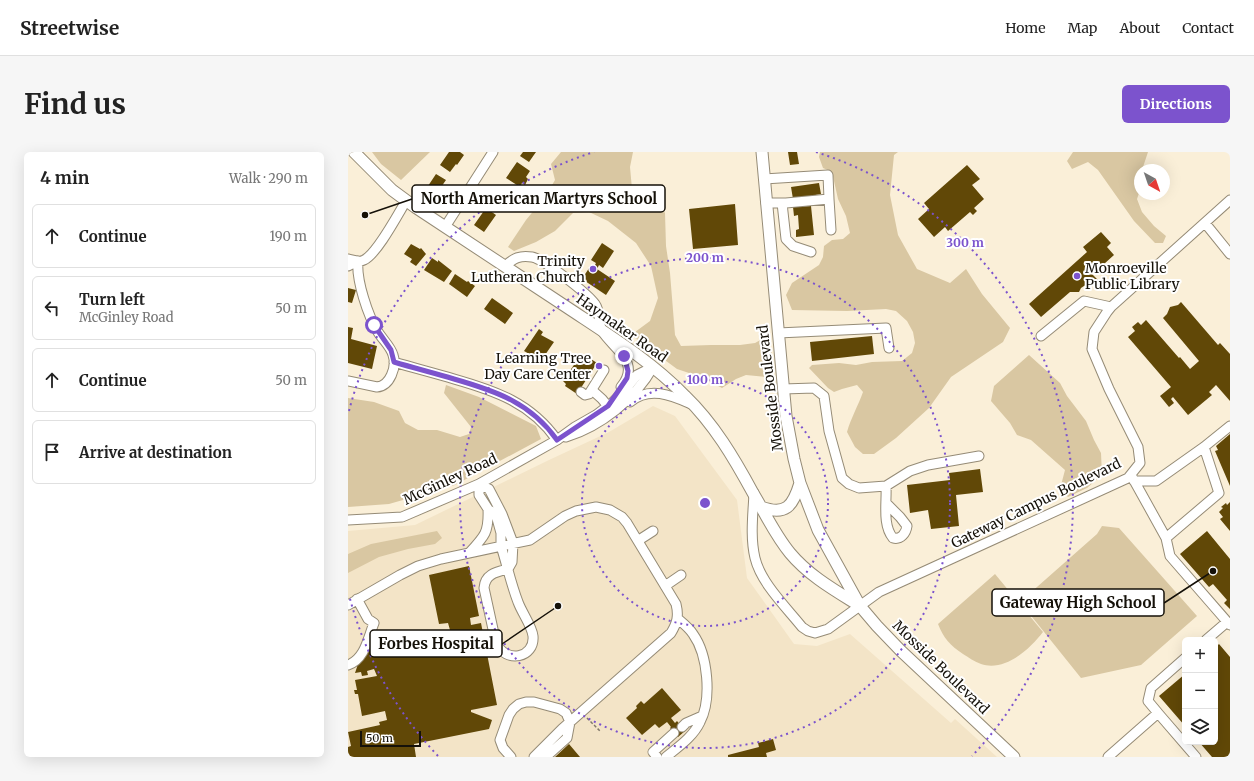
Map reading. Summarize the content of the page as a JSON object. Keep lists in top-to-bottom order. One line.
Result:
{"streets":{"main road":["Haymaker Road","Mosside Boulevard"],"street":["McGinley Road","Gateway Campus Boulevard"]},"crossings":[["Haymaker Road","Mosside Boulevard"],["Haymaker Road","McGinley Road"],["Haymaker Road","Gateway Campus Boulevard"],["Mosside Boulevard","Gateway Campus Boulevard"]],"places":["North American Martyrs School","Trinity Lutheran Church","Monroeville Public Library","Learning Tree Day Care Center","Gateway High School","Forbes Hospital"],"scale_bar":"50 m","north":"bottom right","page":{"header":"Streetwise","nav":["Home","Map","About","Contact"],"buttons":"Directions","title":"Find us","heading":["4 min","Walk · 290 m"],"list":[["Continue","190 m"],["Turn left","McGinley Road","50 m"],["Continue","50 m"],"Arrive at destination"],"map_buttons":["+","−"],"scale":"50 m"},"rings":["300 m","200 m","100 m"]}
